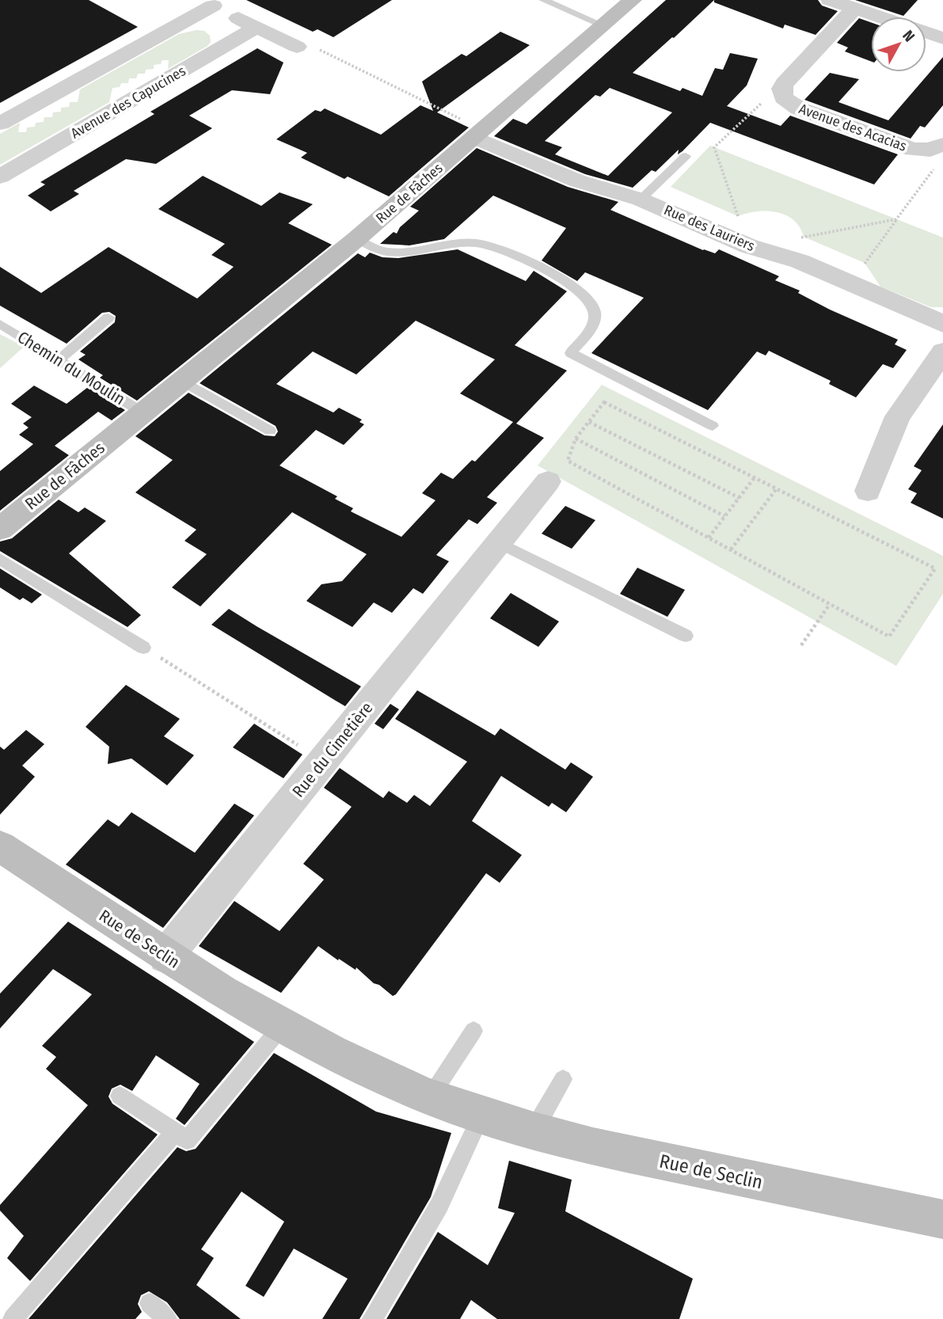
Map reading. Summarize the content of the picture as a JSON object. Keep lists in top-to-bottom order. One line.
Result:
{"streets":{"street":["Avenue des Capucines","Avenue des Acacias","Rue de Fâches","Rue des Lauriers","Rue du Cimetière","Rue de Seclin"],"lane":["Chemin du Moulin"]},"crossings":[["Rue de Fâches","Rue des Lauriers"],["Rue de Fâches","Chemin du Moulin"],["Rue du Cimetière","Rue de Seclin"]],"north":"top right"}
